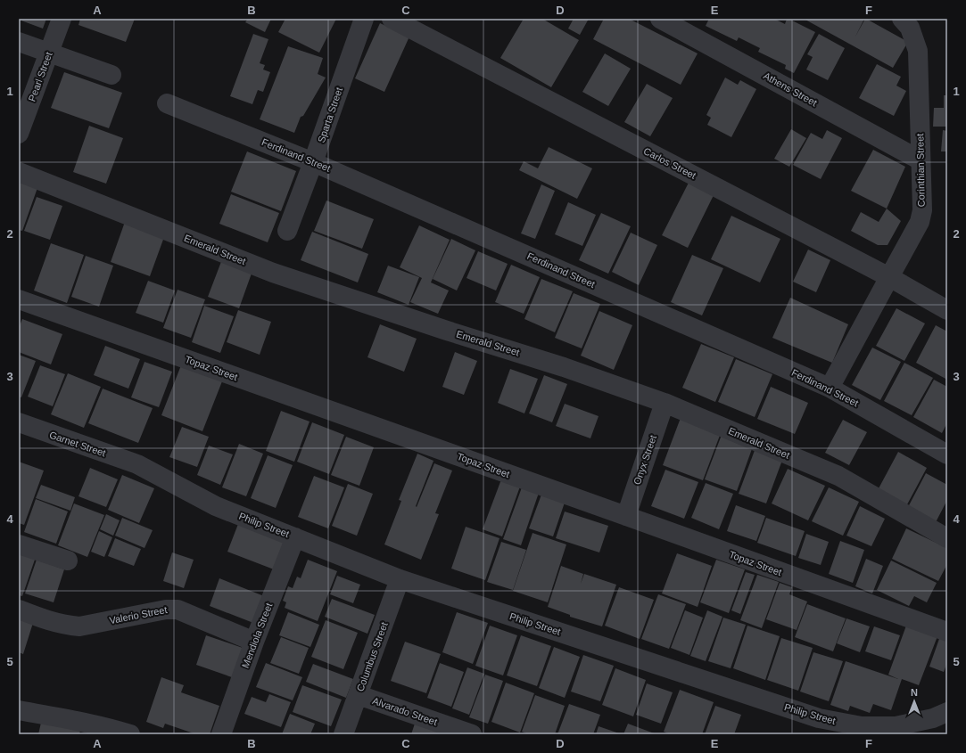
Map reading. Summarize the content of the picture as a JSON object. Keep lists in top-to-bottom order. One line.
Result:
{"streets":{"street":["Pearl Street","Athens Street","Sparta Street","Ferdinand Street","Carlos Street","Corinthian Street","Emerald Street","Topaz Street","Garnet Street","Onyx Street","Philip Street","Valerio Street","Mendiola Street","Columbus Street","Alvarado Street"]},"crossings":[["Athens Street","Corinthian Street"],["Sparta Street","Ferdinand Street"],["Ferdinand Street","Corinthian Street"],["Carlos Street","Corinthian Street"],["Emerald Street","Onyx Street"],["Topaz Street","Onyx Street"],["Garnet Street","Philip Street"],["Philip Street","Mendiola Street"],["Philip Street","Columbus Street"],["Valerio Street","Mendiola Street"],["Columbus Street","Alvarado Street"]],"north":"top","grid":{"columns":["A","B","C","D","E","F"],"rows":["1","2","3","4","5"]}}
